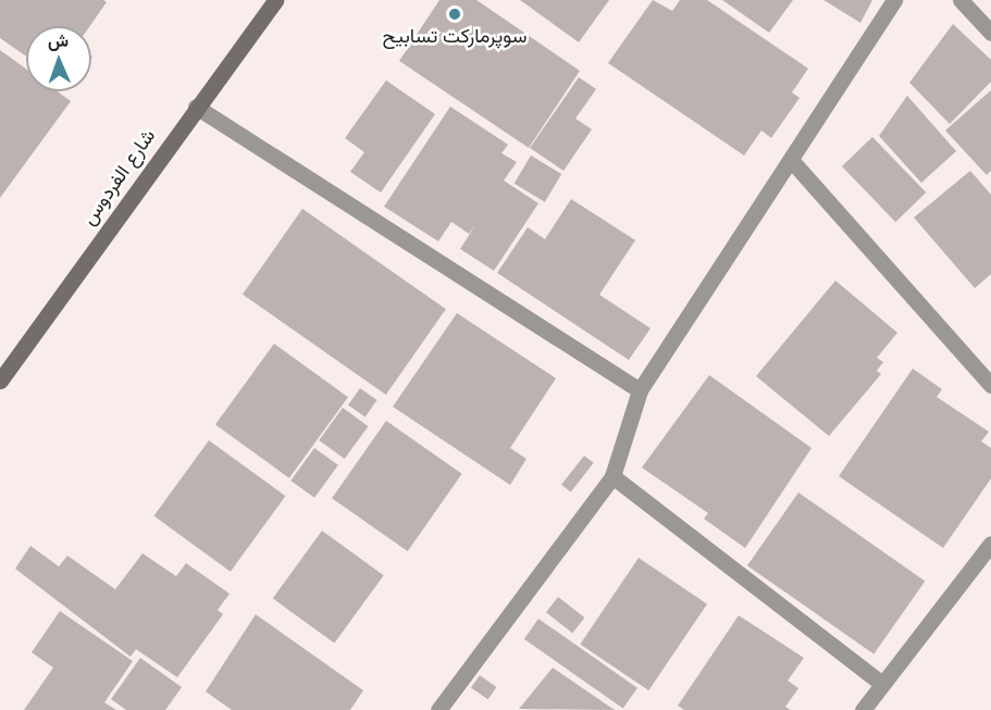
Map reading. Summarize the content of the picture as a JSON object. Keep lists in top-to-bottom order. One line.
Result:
{"streets":{"street":["شارع الفردوس"]},"places":["سوپرمارکت تسابيح"],"north":"top"}
